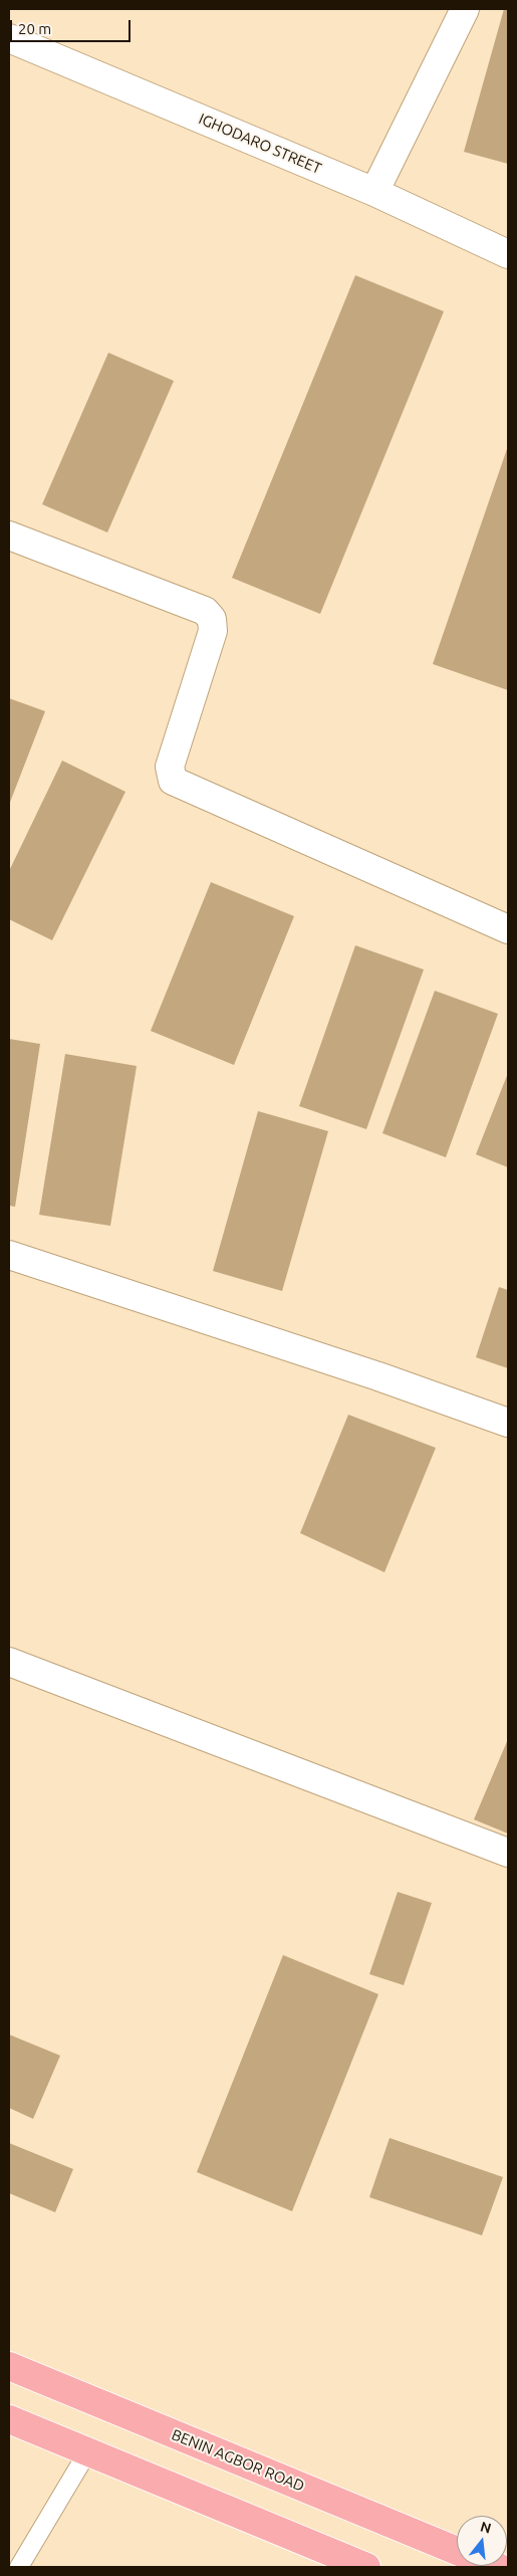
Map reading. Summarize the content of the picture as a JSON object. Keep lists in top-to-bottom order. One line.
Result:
{"streets":{"highway":["BENIN AGBOR ROAD"],"street":["IGHODARO STREET"]},"scale_bar":"20 m","north":"top"}
